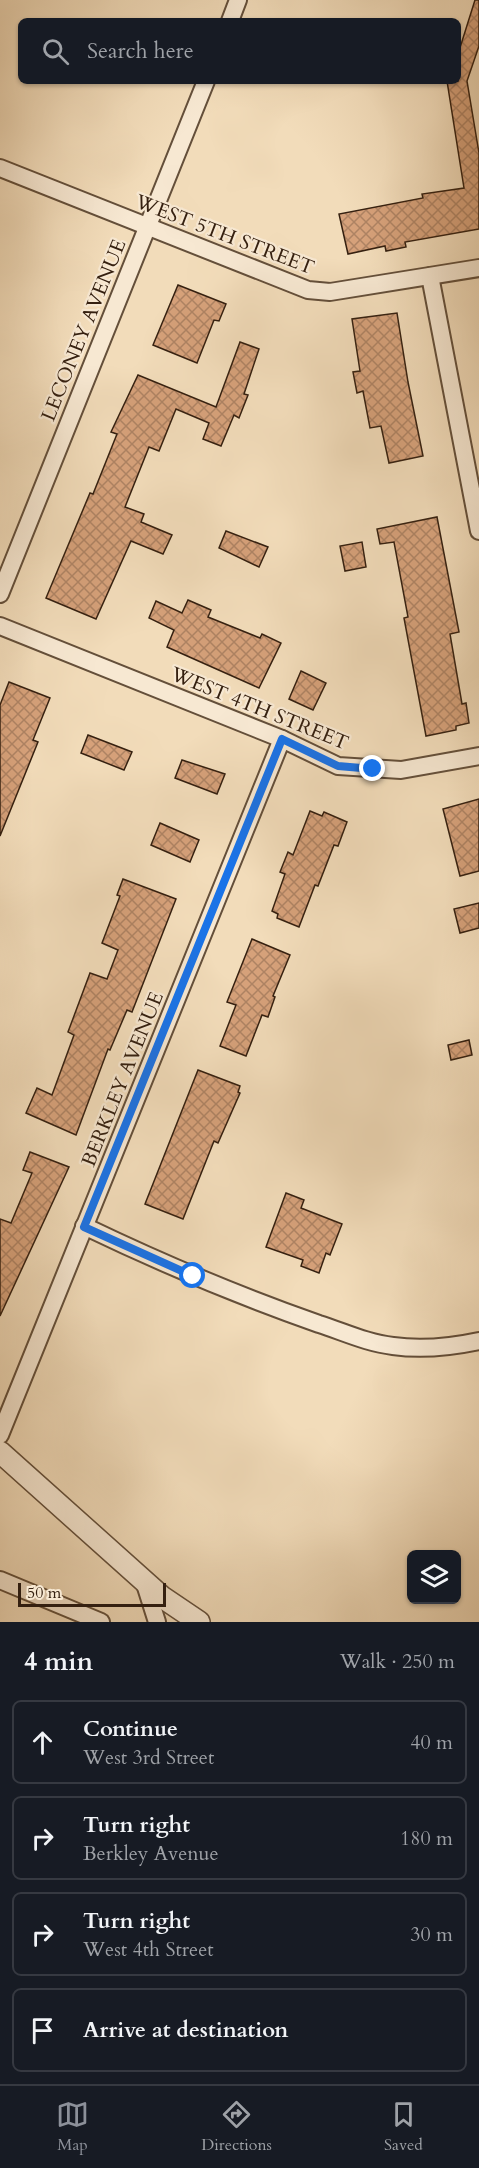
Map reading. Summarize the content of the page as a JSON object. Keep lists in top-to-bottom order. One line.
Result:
{"streets":{"street":["WEST 5TH STREET","LECONEY AVENUE","WEST 4TH STREET","BERKLEY AVENUE"]},"crossings":[["WEST 5TH STREET","LECONEY AVENUE"],["WEST 4TH STREET","BERKLEY AVENUE"]],"scale_bar":"50 m","page":{"search":"Search here","scale":"50 m","heading":["4 min","Walk · 250 m"],"list":[["Continue","West 3rd Street","40 m"],["Turn right","Berkley Avenue","180 m"],["Turn right","West 4th Street","30 m"],"Arrive at destination"],"nav":["Map","Directions","Saved"]}}
